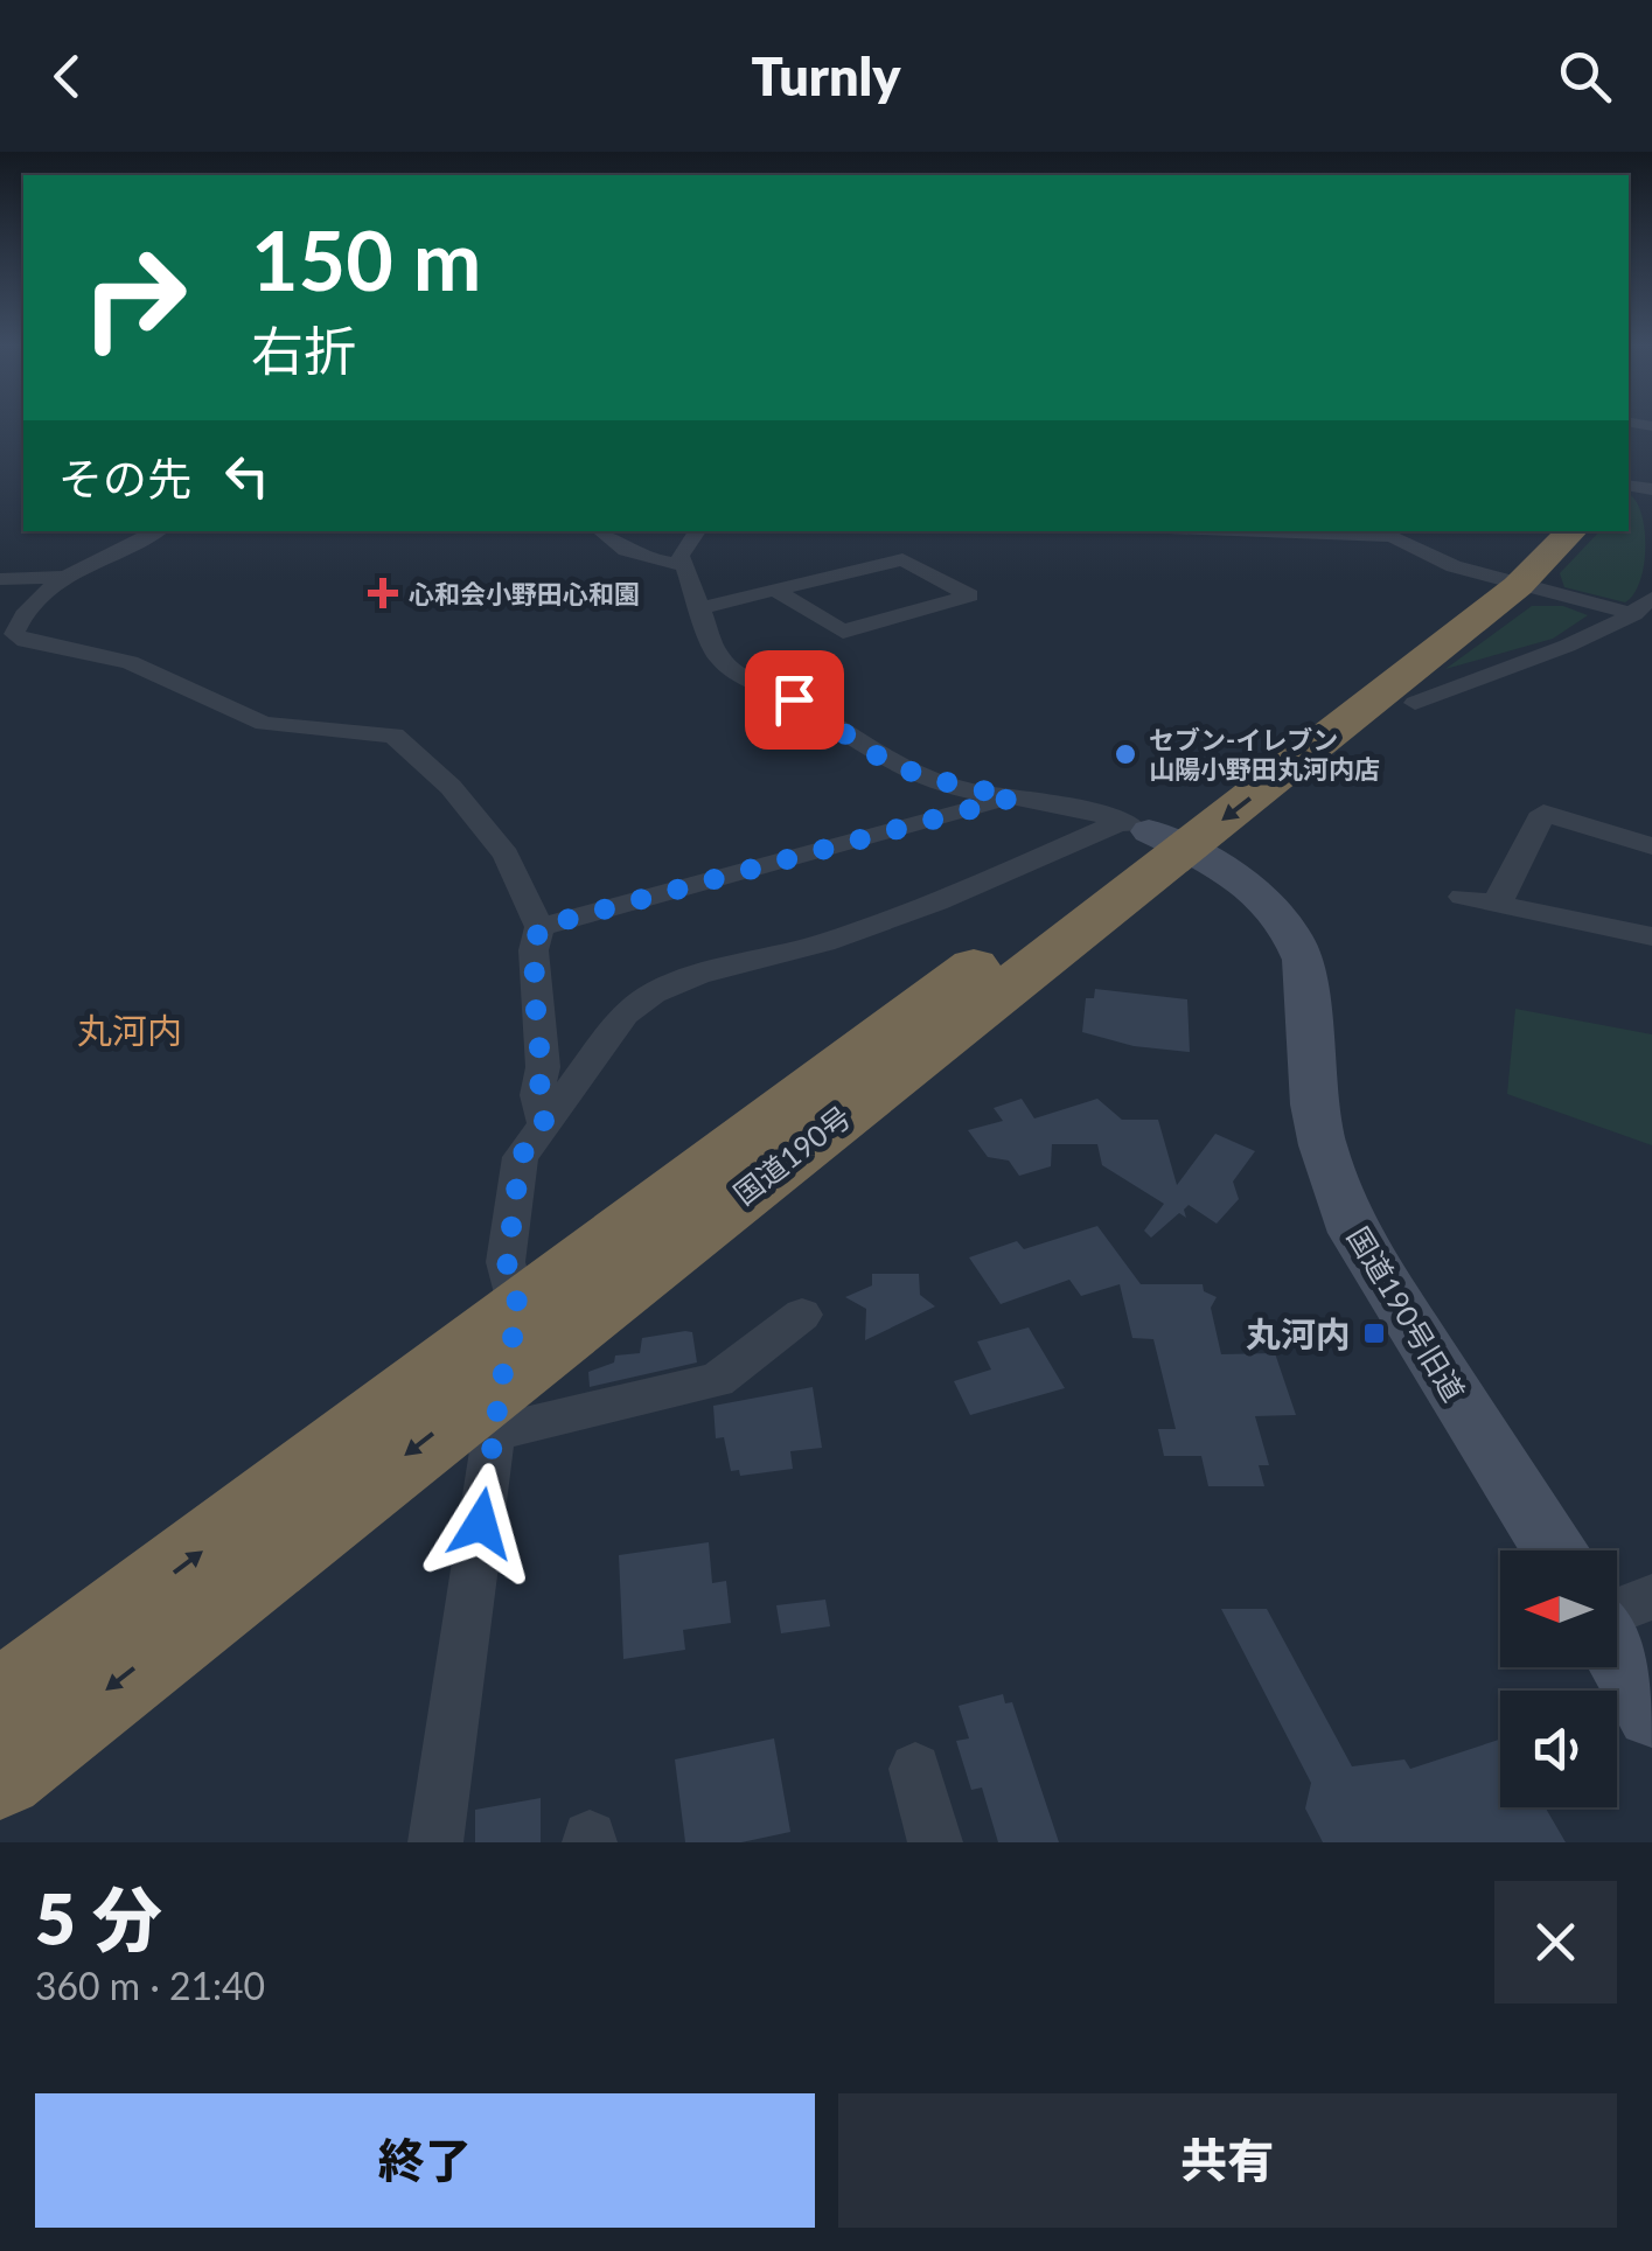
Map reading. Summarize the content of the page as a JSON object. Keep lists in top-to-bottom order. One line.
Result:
{"streets":{"highway":["国道190号"],"street":["国道190号旧道"]},"crossings":[["国道190号","国道190号旧道"]],"districts":["丸河内"],"places":{"health":["心和会小野田心和園"],"other":["セブン-イレブン 山陽小野田丸河内店"],"transit":["丸河内"]},"north":"left","page":{"header":"Turnly","turn":["150 m","右折"],"then":"その先","heading":["5 分","360 m · 21:40"],"buttons":["終了","共有"]}}
